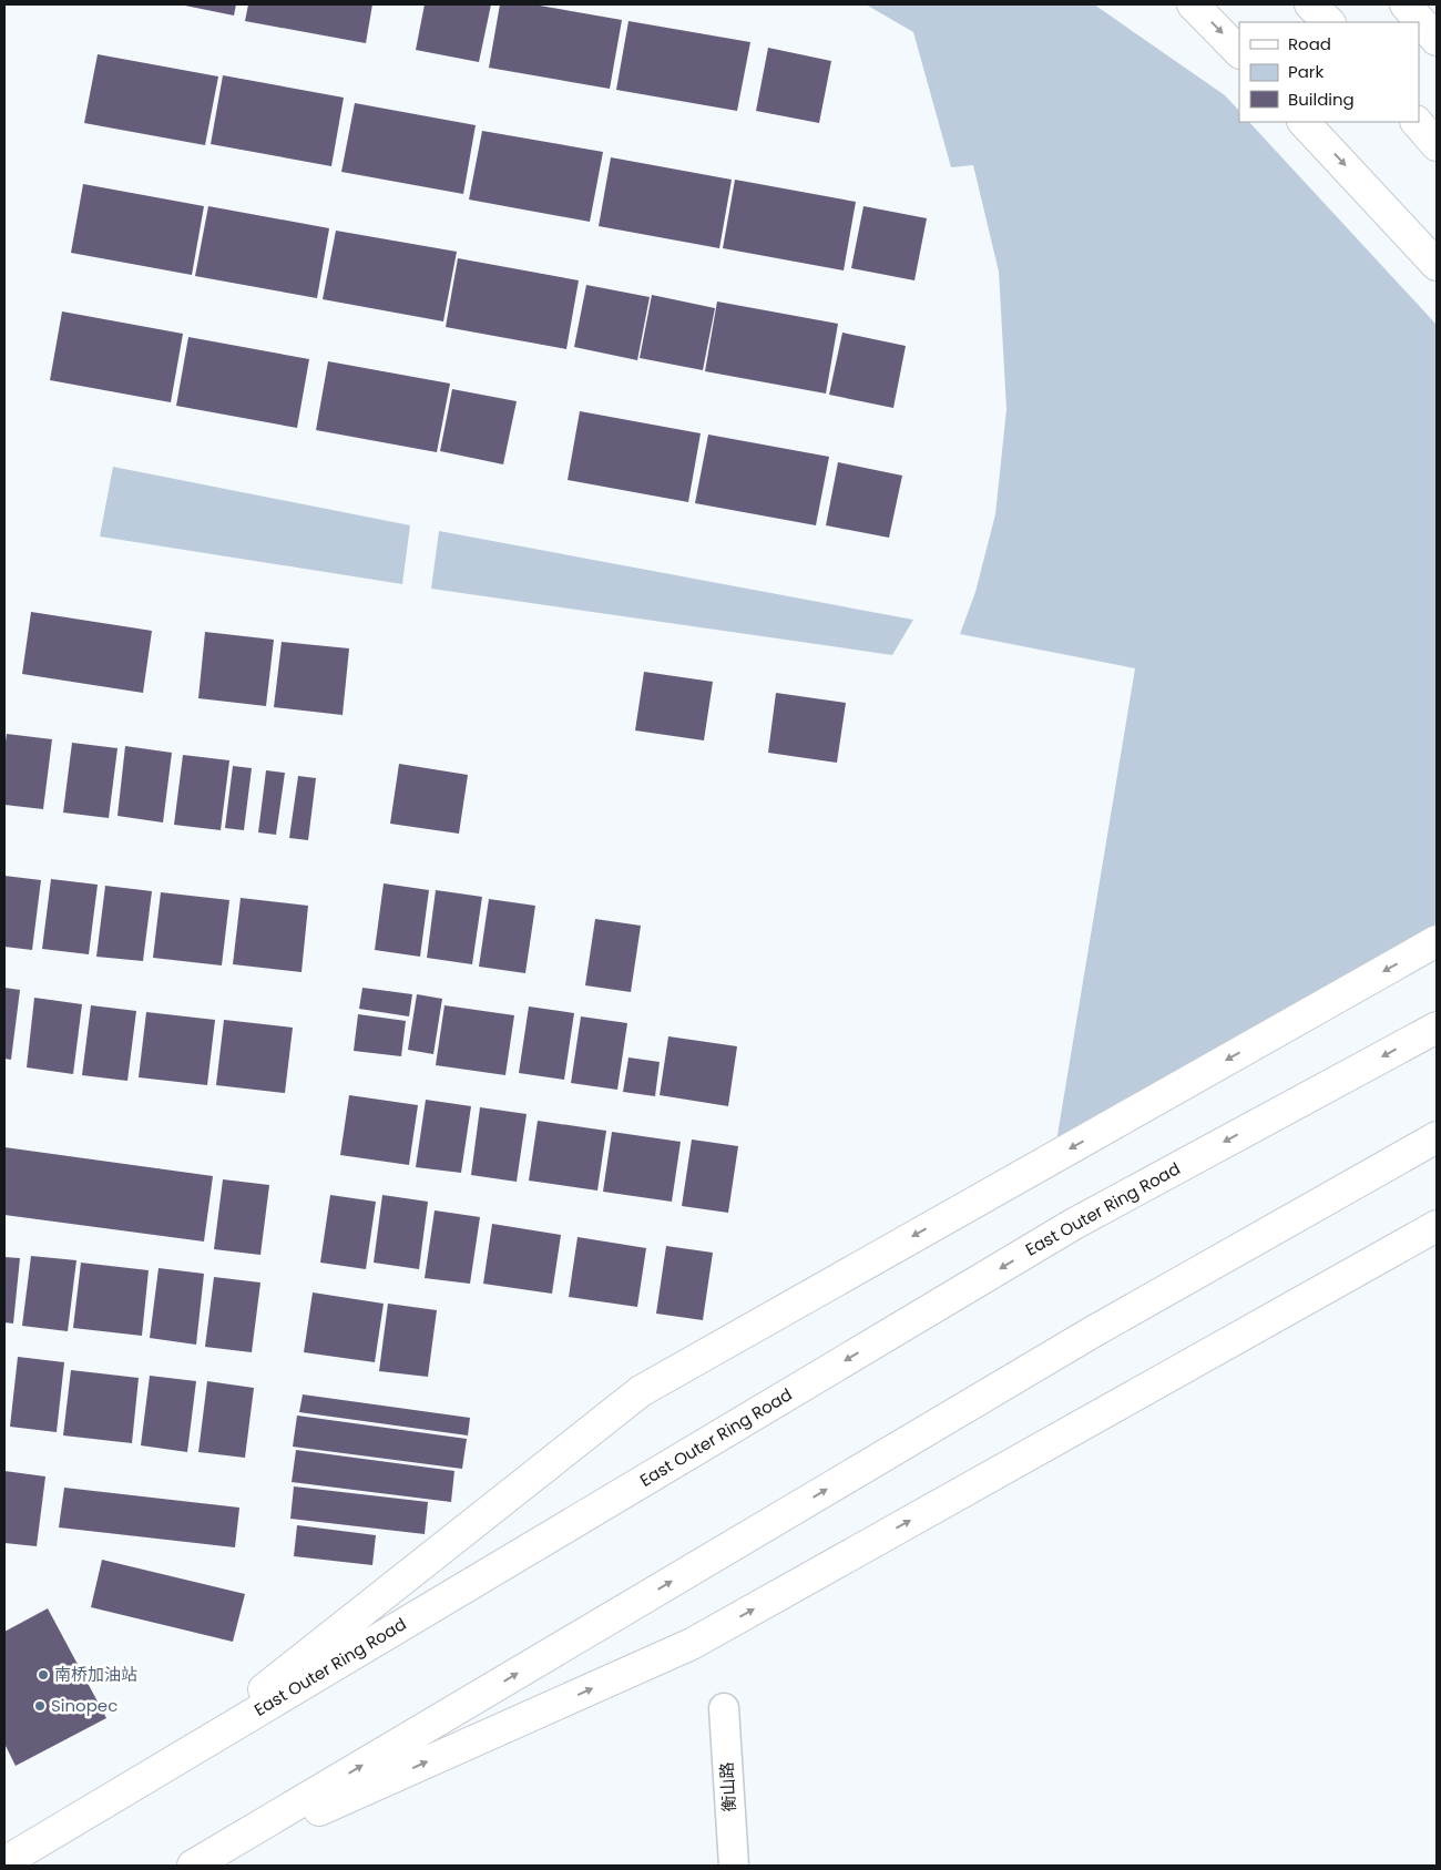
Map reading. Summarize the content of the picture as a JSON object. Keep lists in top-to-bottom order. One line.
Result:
{"streets":{"highway":["East Outer Ring Road"],"street":["衡山路"]},"places":["南桥加油站","Sinopec"],"legend":["Road","Park","Building"]}
